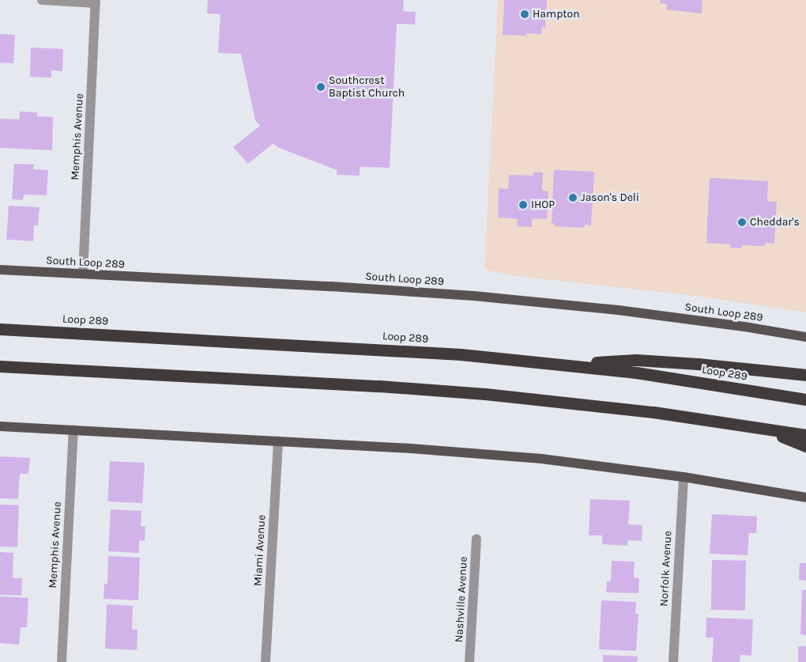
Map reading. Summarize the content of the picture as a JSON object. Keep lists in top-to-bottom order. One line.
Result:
{"streets":{"highway":["Loop 289"],"main road":["South Loop 289"],"street":["Memphis Avenue","Miami Avenue","Norfolk Avenue","Nashville Avenue"]},"crossings":[["Memphis Avenue","South Loop 289"]],"places":["Hampton","Southcrest Baptist Church","Jason's Deli","IHOP","Cheddar's"]}
